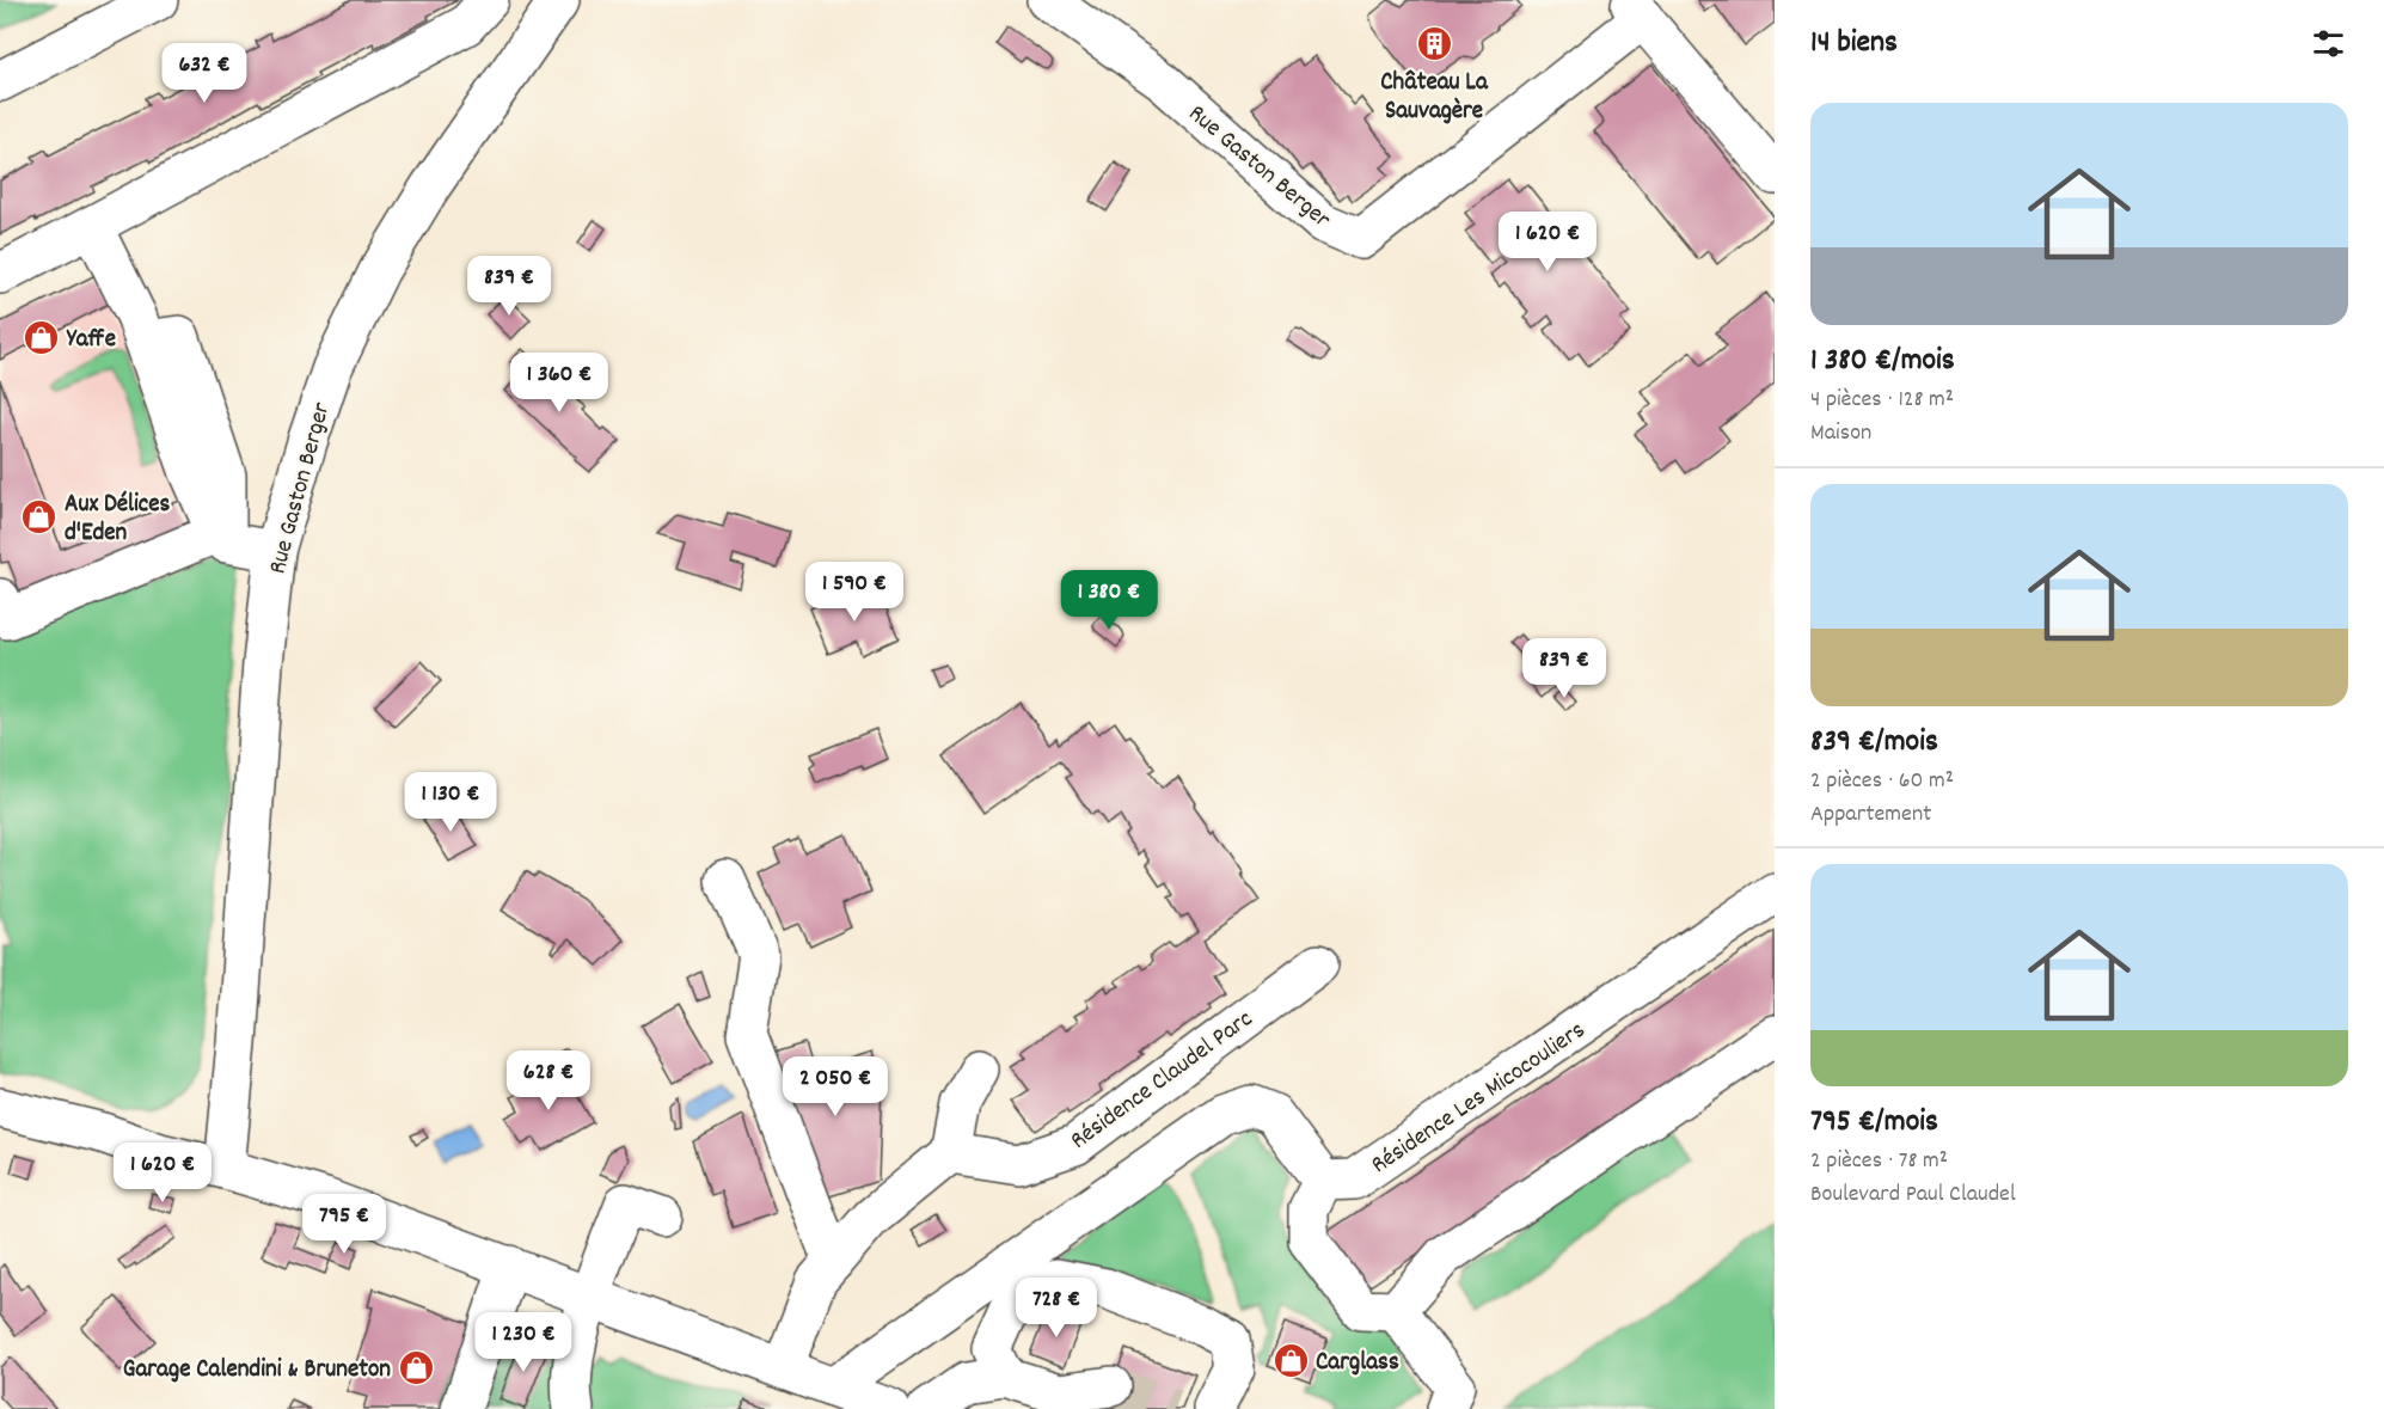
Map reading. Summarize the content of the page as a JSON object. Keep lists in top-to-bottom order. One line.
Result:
{"streets":{"street":["Rue Gaston Berger","Résidence Claudel Parc","Résidence Les Micocouliers"]},"places":{"building":["Château La Sauvagère"],"shop":["Yaffe","Aux Délices d'Eden","Carglass","Garage Calendini & Bruneton"]},"page":{"heading":"14 biens","price":["632 €","1 620 €","839 €","1 360 €","1 590 €","1 380 €","839 €","1 130 €","628 €","2 050 €","1 620 €","795 €","728 €","1 230 €"],"list":[{"name":"1 380 €/mois","note":"4 pièces · 128 m² · Maison"},{"name":"839 €/mois","note":"2 pièces · 60 m² · Appartement"},{"name":"795 €/mois","note":"2 pièces · 78 m² · Boulevard Paul Claudel"}]}}
